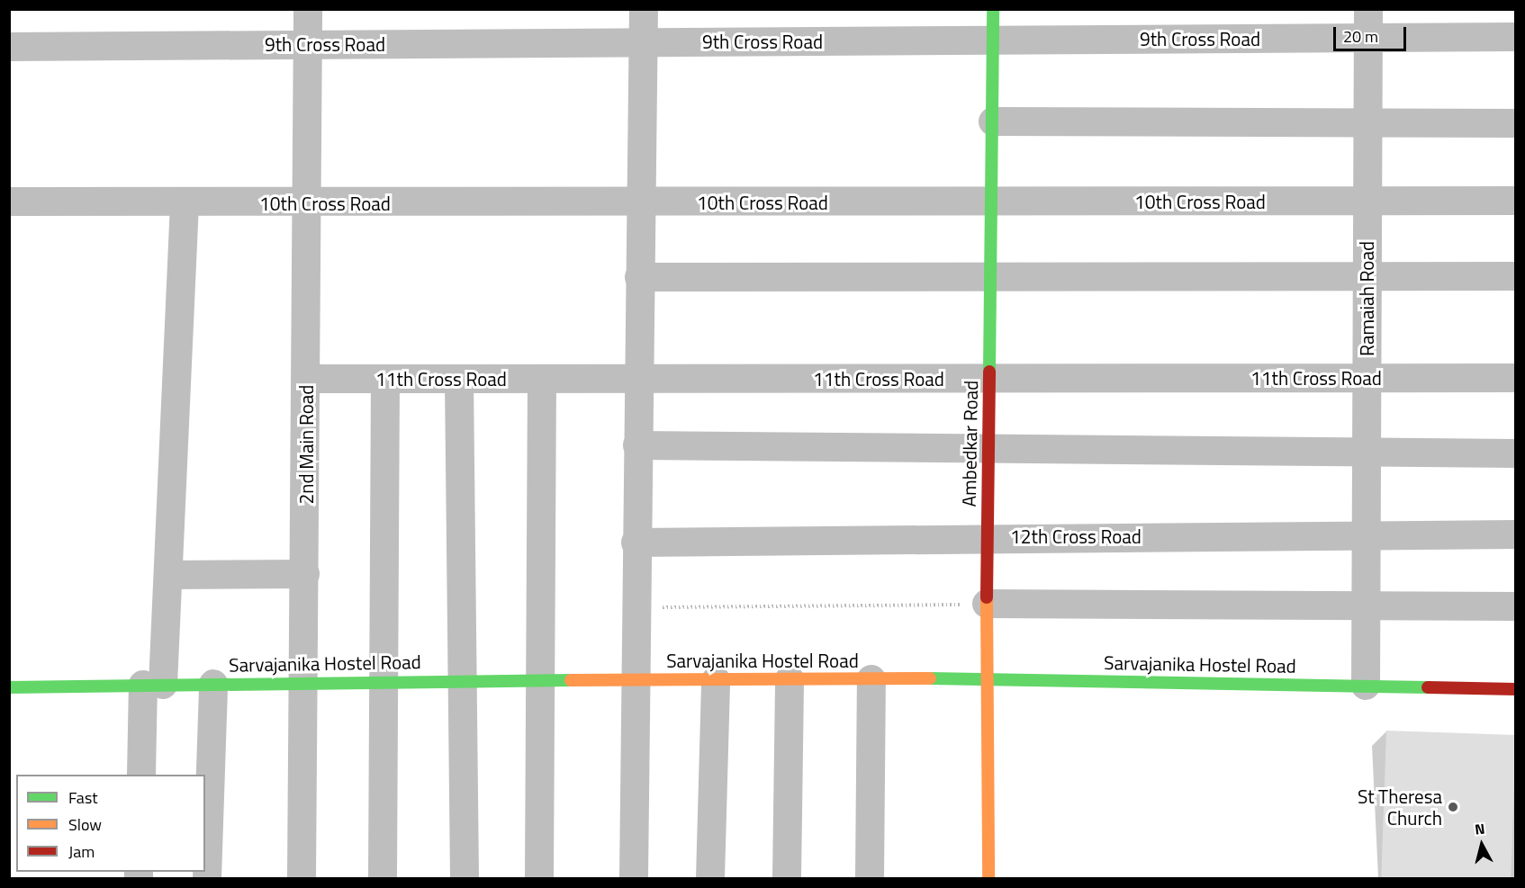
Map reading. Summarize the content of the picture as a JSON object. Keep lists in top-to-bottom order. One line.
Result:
{"streets":{"street":["9th Cross Road","10th Cross Road","Ramaiah Road","11th Cross Road","Ambedkar Road","2nd Main Road","12th Cross Road","Sarvajanika Hostel Road"]},"crossings":[["9th Cross Road","Ramaiah Road"],["9th Cross Road","Ambedkar Road"],["9th Cross Road","2nd Main Road"],["10th Cross Road","Ramaiah Road"],["10th Cross Road","Ambedkar Road"],["10th Cross Road","2nd Main Road"],["Ramaiah Road","11th Cross Road"],["Ramaiah Road","12th Cross Road"],["Ramaiah Road","Sarvajanika Hostel Road"],["11th Cross Road","Ambedkar Road"],["11th Cross Road","2nd Main Road"],["Ambedkar Road","12th Cross Road"],["Ambedkar Road","Sarvajanika Hostel Road"],["2nd Main Road","Sarvajanika Hostel Road"]],"places":["St Theresa Church"],"legend":["Fast","Slow","Jam"],"scale_bar":"20 m","north":"top"}
